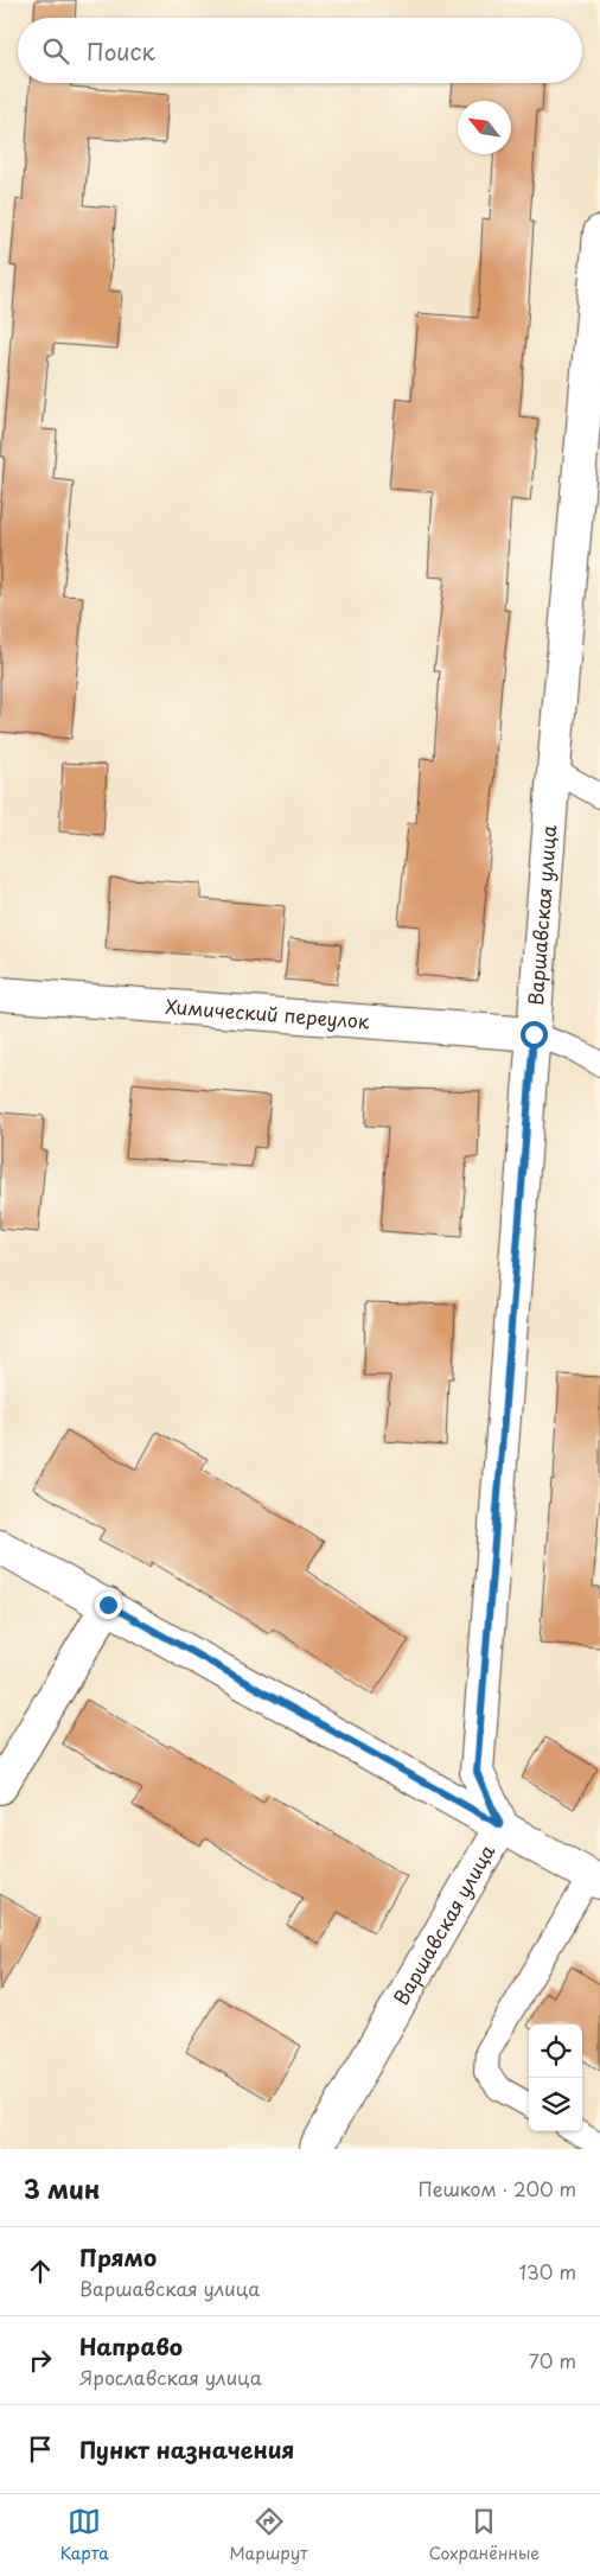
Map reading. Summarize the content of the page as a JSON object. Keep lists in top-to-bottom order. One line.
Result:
{"streets":{"street":["Варшавская улица","Химический переулок"]},"crossings":[["Варшавская улица","Химический переулок"]],"north":"top left","page":{"search":"Поиск","heading":["3 мин","Пешком · 200 m"],"list":[["Прямо","Варшавская улица","130 m"],["Направо","Ярославская улица","70 m"],"Пункт назначения"],"nav":["Карта","Маршрут","Сохранённые"]}}
